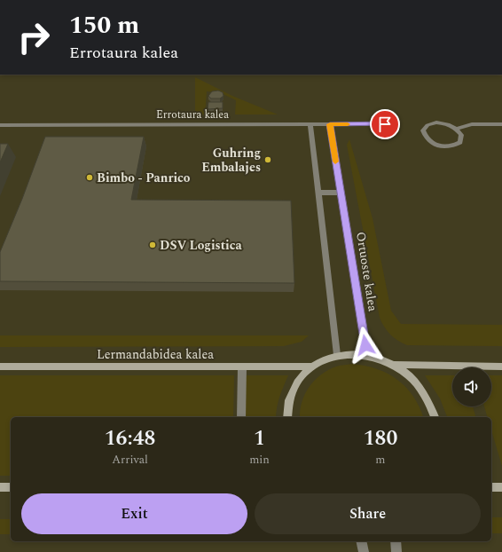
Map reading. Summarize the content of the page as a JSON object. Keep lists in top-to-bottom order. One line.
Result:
{"streets":{"street":["Errotaura kalea","Ortuoste kalea","Lermandabidea kalea"]},"crossings":[["Errotaura kalea","Ortuoste kalea"]],"places":["Guhring Embalajes","Bimbo - Panrico","DSV Logistica"],"page":{"turn":["150 m","Errotaura kalea"],"eta":["16:48","Arrival","1","min","180","m"],"buttons":["Exit","Share"]}}
